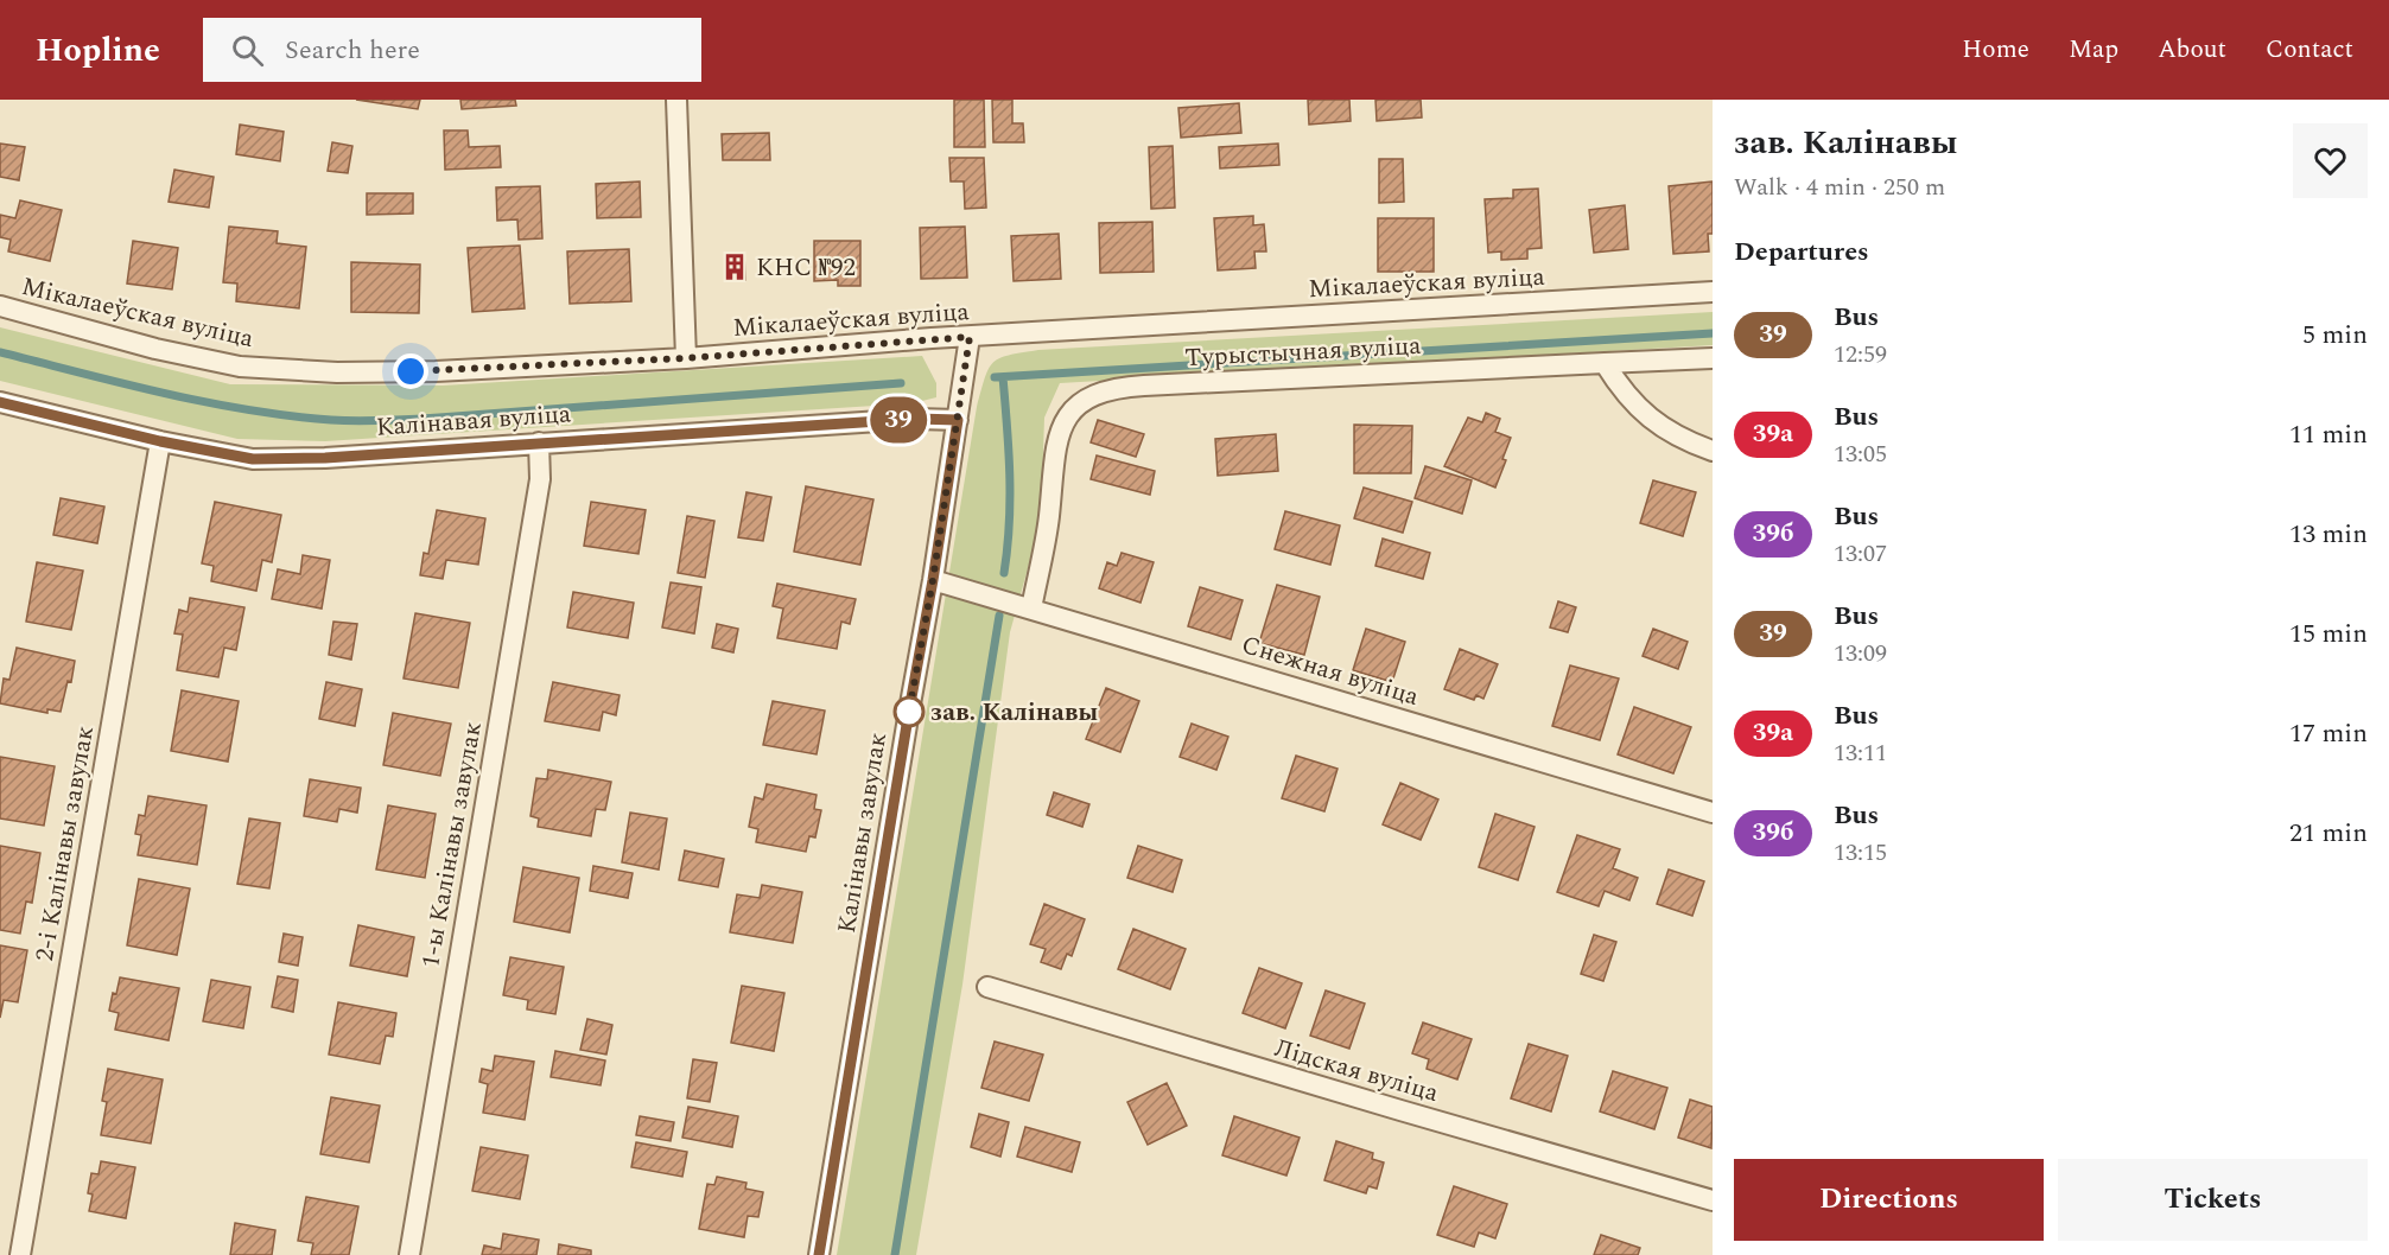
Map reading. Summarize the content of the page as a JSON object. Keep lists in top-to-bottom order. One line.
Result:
{"streets":{"street":["Мікалаеўская вуліца","Турыстычная вуліца","Калінавая вуліца","Снежная вуліца","Калінавы завулак","2-і Калінавы завулак","1-ы Калінавы завулак","Лідская вуліца"]},"crossings":[["Мікалаеўская вуліца","Калінавы завулак"],["Турыстычная вуліца","Снежная вуліца"],["Калінавая вуліца","Калінавы завулак"],["Калінавая вуліца","2-і Калінавы завулак"],["Калінавая вуліца","1-ы Калінавы завулак"],["Снежная вуліца","Калінавы завулак"]],"places":{"building":["КНС №92"],"other":["зав. Калінавы"]},"lines":["bus line 39"],"page":{"header":"Hopline","search":"Search here","nav":["Home","Map","About","Contact"],"on_map":"39","heading":[["зав. Калінавы","Walk · 4 min · 250 m"],"Departures"],"list":[{"mark":"39","name":"Bus","note":"12:59","value":"5 min"},{"mark":"39а","name":"Bus","note":"13:05","value":"11 min"},{"mark":"39б","name":"Bus","note":"13:07","value":"13 min"},{"mark":"39","name":"Bus","note":"13:09","value":"15 min"},{"mark":"39а","name":"Bus","note":"13:11","value":"17 min"},{"mark":"39б","name":"Bus","note":"13:15","value":"21 min"}],"buttons":["Directions","Tickets"]}}
